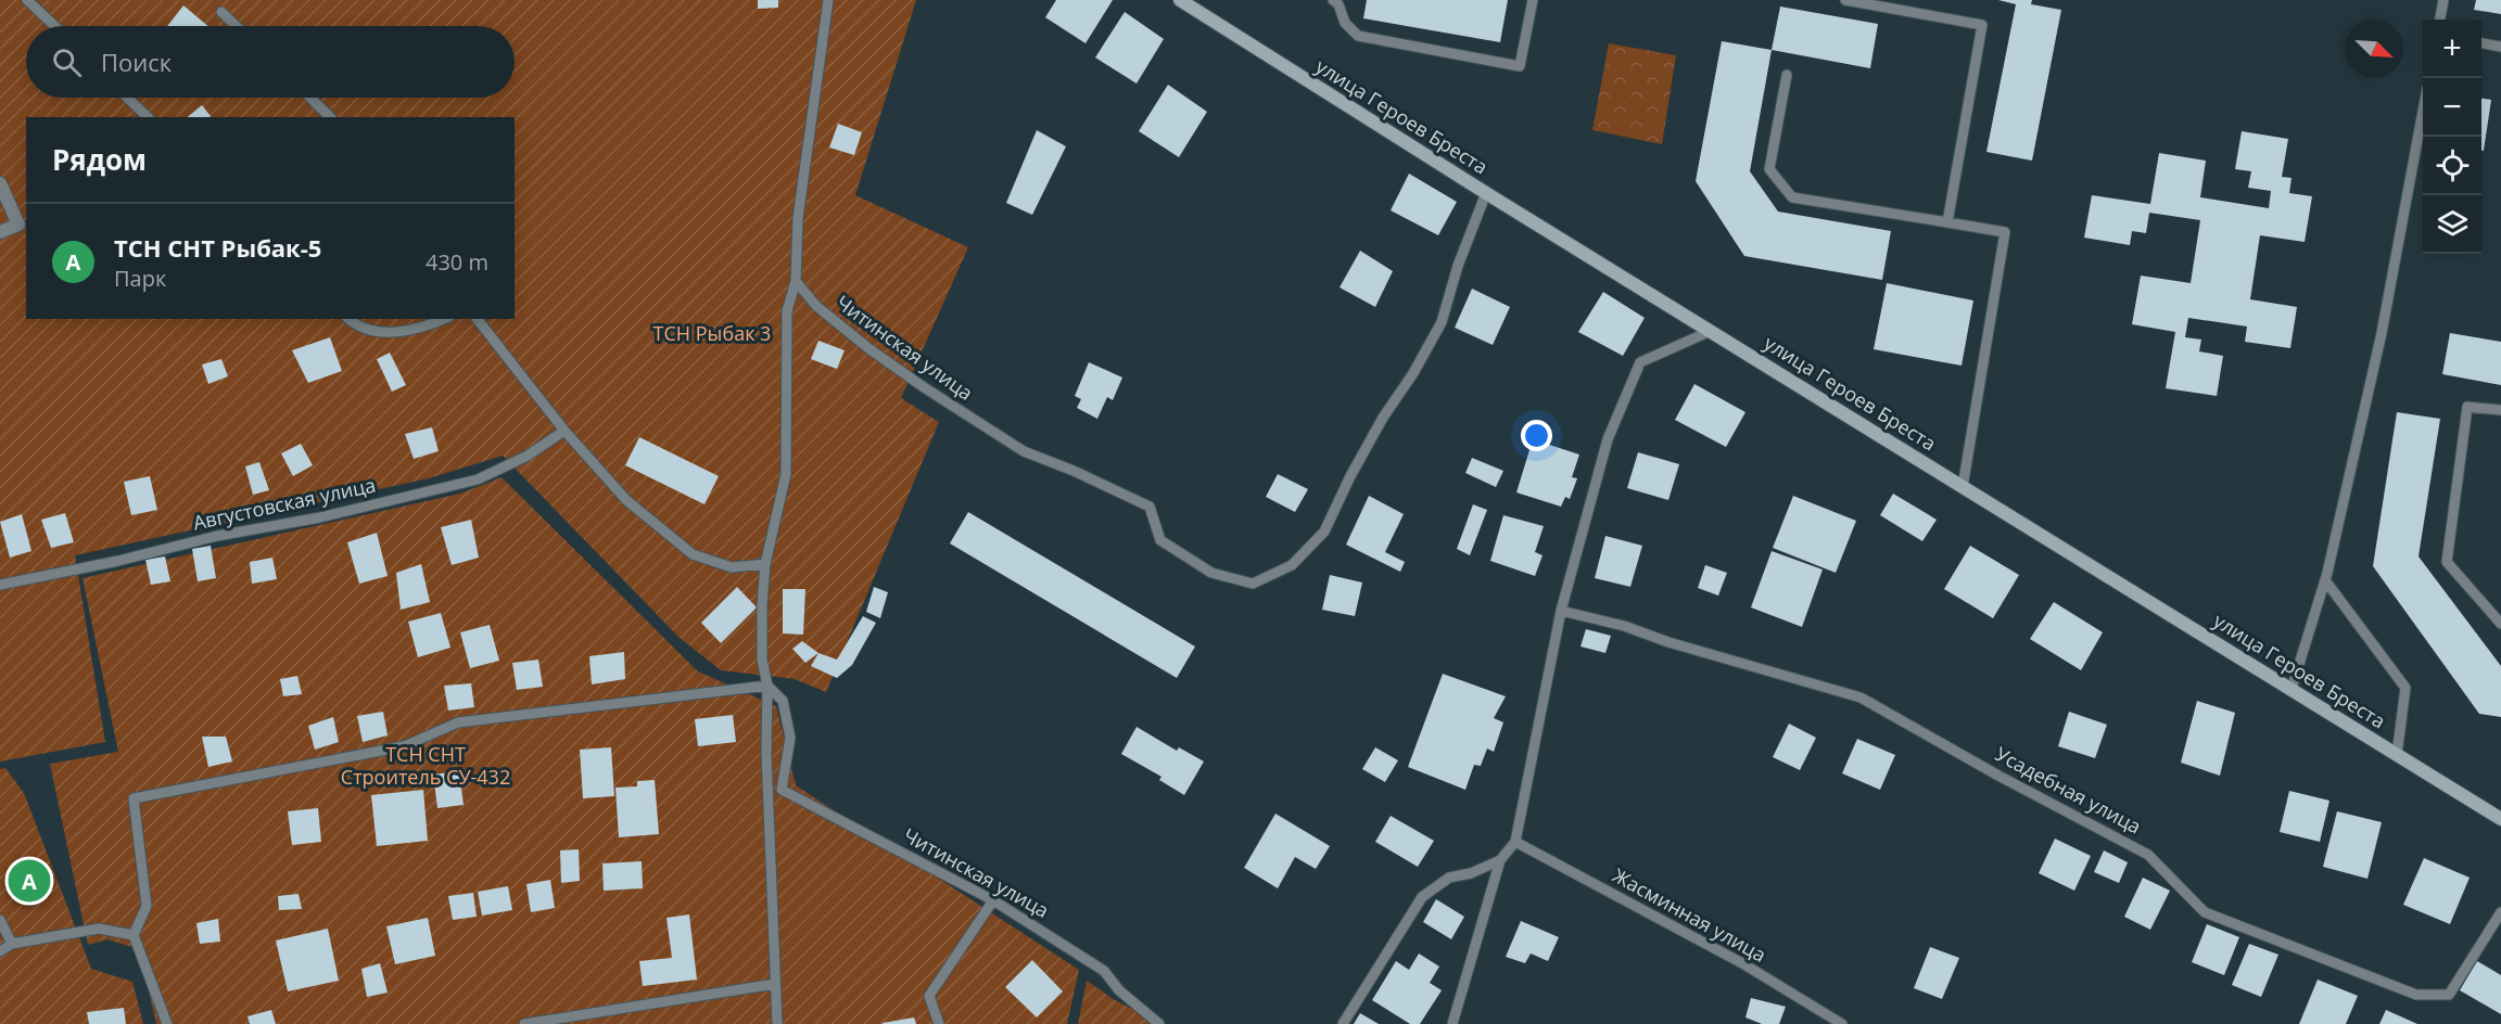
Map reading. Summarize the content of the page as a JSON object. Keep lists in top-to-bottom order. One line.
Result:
{"streets":{"street":["улица Героев Бреста"],"lane":["Читинская улица","Августовская улица","Усадебная улица","Жасминная улица"]},"crossings":[["улица Героев Бреста","Читинская улица"]],"parks":["ТСН Рыбак 3","ТСН СНТ Строитель СУ-432"],"north":"bottom right","page":{"map_buttons":["+","−"],"search":"Поиск","heading":"Рядом","list":[{"mark":"A","name":"ТСН СНТ Рыбак-5","note":"Парк","value":"430 m"}],"pins":"A"}}
